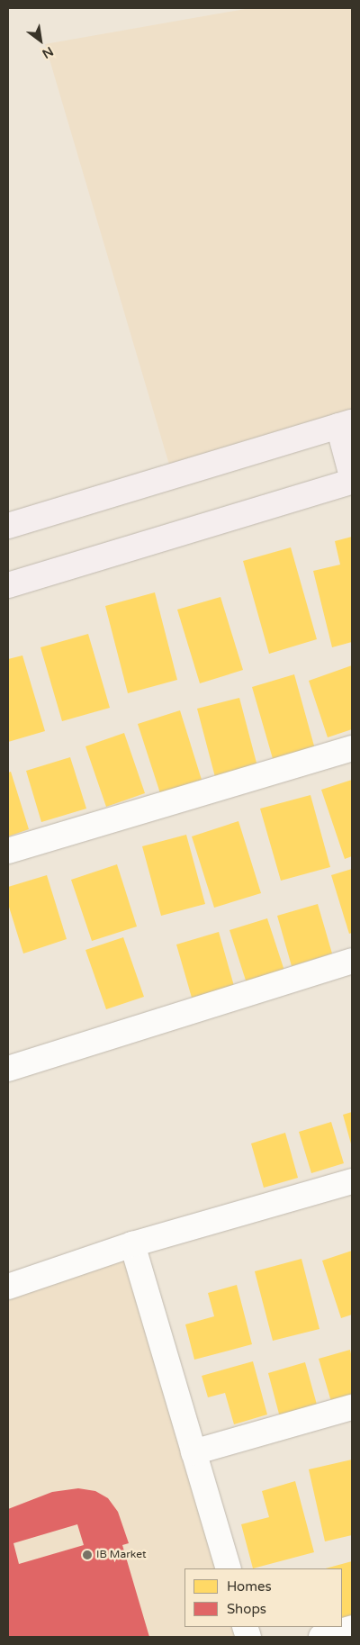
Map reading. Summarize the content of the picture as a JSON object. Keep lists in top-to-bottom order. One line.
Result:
{"places":["IB Market"],"legend":["Homes","Shops"],"north":"bottom right"}
